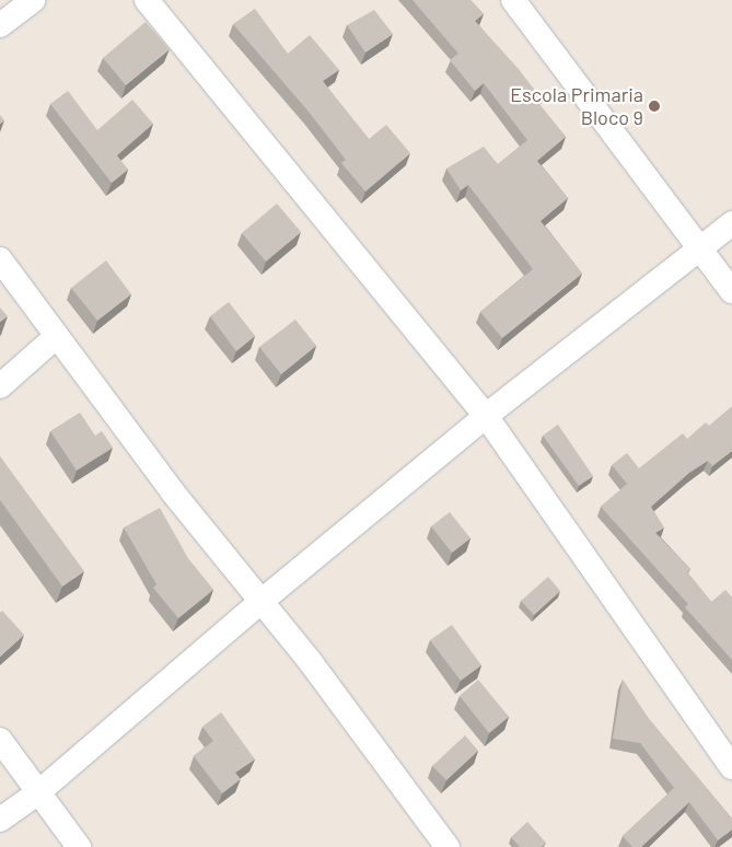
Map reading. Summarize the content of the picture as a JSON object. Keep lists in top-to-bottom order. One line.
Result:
{"places":["Escola Primaria Bloco 9"]}
